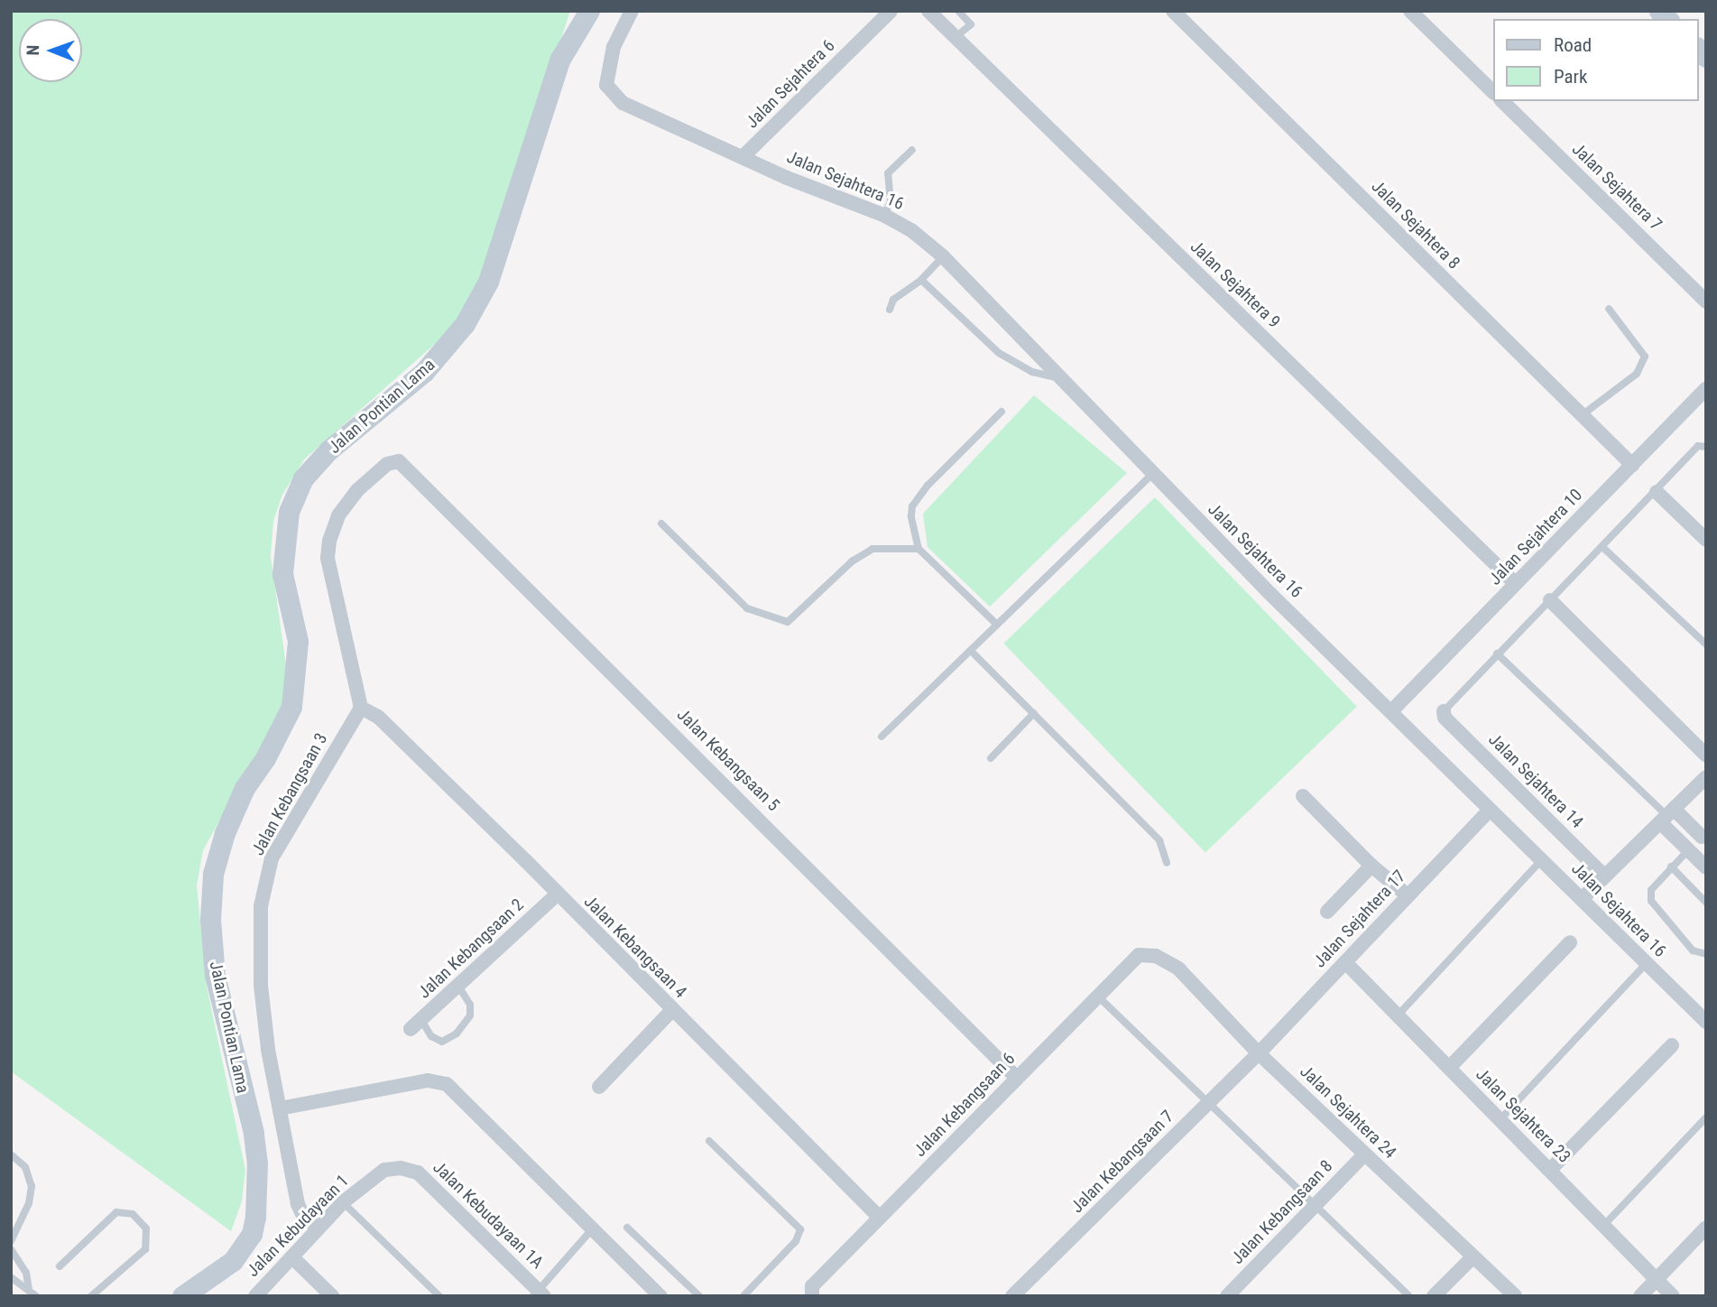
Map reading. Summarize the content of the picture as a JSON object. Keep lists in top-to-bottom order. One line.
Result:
{"streets":{"street":["Jalan Sejahtera 6","Jalan Sejahtera 16","Jalan Sejahtera 7","Jalan Sejahtera 8","Jalan Sejahtera 9","Jalan Pontian Lama","Jalan Sejahtera 10","Jalan Kebangsaan 5","Jalan Sejahtera 14","Jalan Kebangsaan 3","Jalan Sejahtera 17","Jalan Kebangsaan 4","Jalan Kebangsaan 2","Jalan Kebangsaan 6","Jalan Sejahtera 24","Jalan Sejahtera 23","Jalan Kebangsaan 7","Jalan Kebangsaan 8","Jalan Kebudayaan 1A","Jalan Kebudayaan 1"]},"crossings":[["Jalan Sejahtera 6","Jalan Sejahtera 16"],["Jalan Sejahtera 16","Jalan Sejahtera 10"],["Jalan Sejahtera 16","Jalan Sejahtera 17"],["Jalan Sejahtera 8","Jalan Sejahtera 10"],["Jalan Sejahtera 9","Jalan Sejahtera 10"],["Jalan Kebangsaan 5","Jalan Kebangsaan 3"],["Jalan Kebangsaan 5","Jalan Kebangsaan 4"],["Jalan Kebangsaan 5","Jalan Kebangsaan 6"],["Jalan Kebangsaan 3","Jalan Kebangsaan 4"],["Jalan Kebangsaan 3","Jalan Kebudayaan 1"],["Jalan Sejahtera 17","Jalan Sejahtera 24"],["Jalan Sejahtera 17","Jalan Sejahtera 23"],["Jalan Sejahtera 17","Jalan Kebangsaan 7"],["Jalan Kebangsaan 4","Jalan Kebangsaan 2"],["Jalan Kebangsaan 4","Jalan Kebangsaan 6"],["Jalan Kebangsaan 6","Jalan Sejahtera 24"],["Jalan Sejahtera 24","Jalan Kebangsaan 7"],["Jalan Sejahtera 24","Jalan Kebangsaan 8"],["Jalan Kebudayaan 1A","Jalan Kebudayaan 1"]],"legend":["Road","Park"],"north":"left"}
